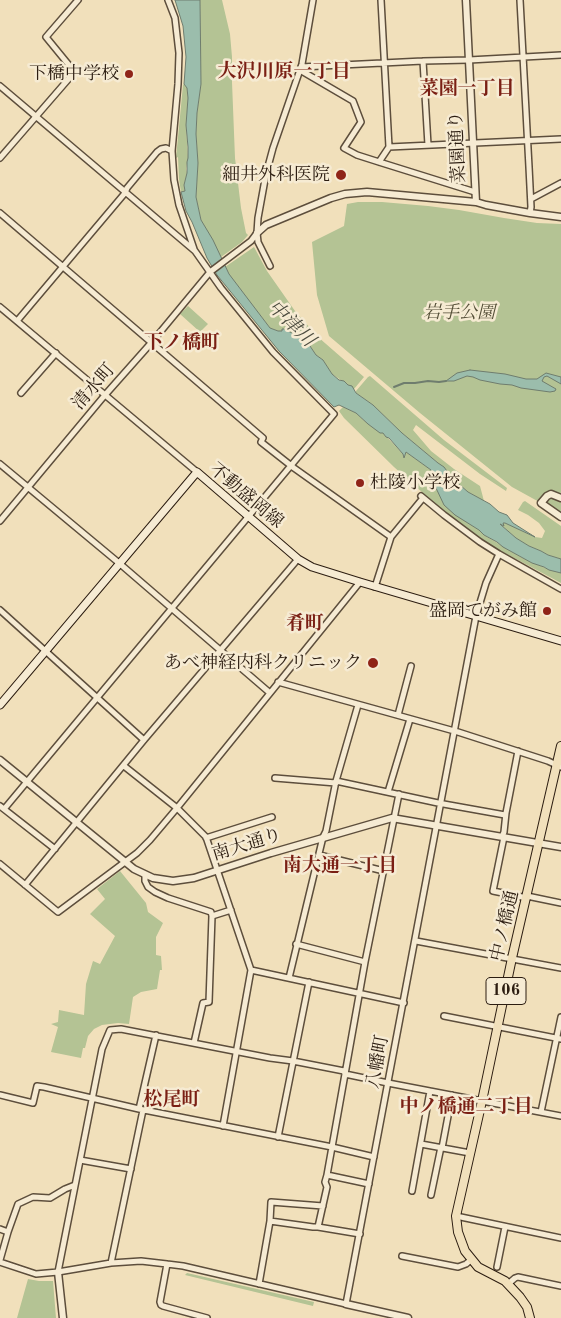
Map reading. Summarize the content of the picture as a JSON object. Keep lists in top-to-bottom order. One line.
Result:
{"streets":{"highway":["中ノ橋通","106"],"main road":["不動盛岡線"],"street":["菜園通り","清水町","南大通り","八幡町"]},"crossings":[["不動盛岡線","八幡町"],["南大通り","中ノ橋通"],["南大通り","八幡町"]],"districts":["大沢川原一丁目","菜園一丁目","下ノ橋町","肴町","南大通一丁目","松尾町","中ノ橋通二丁目"],"water":["中津川"],"parks":["岩手公園"],"places":["下橋中学校","細井外科医院","杜陵小学校","盛岡てがみ館","あべ神経内科クリニック"]}
